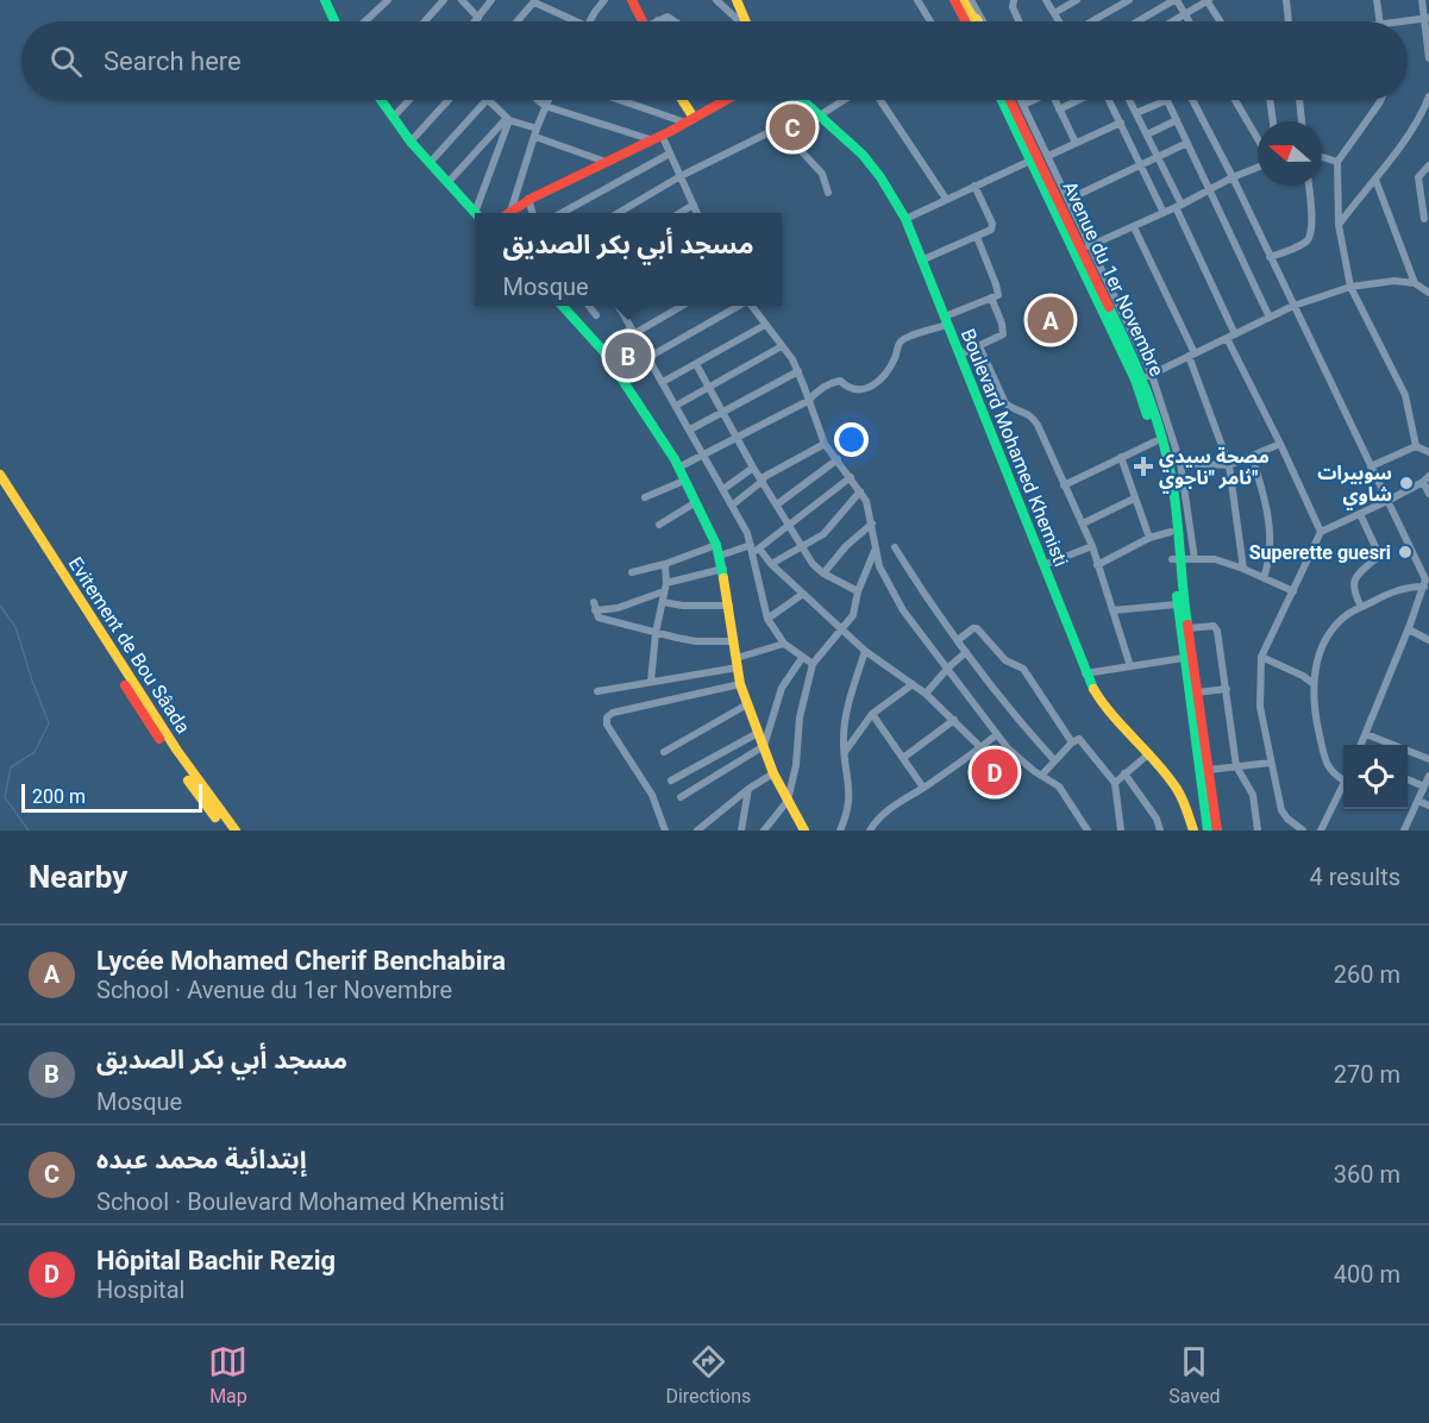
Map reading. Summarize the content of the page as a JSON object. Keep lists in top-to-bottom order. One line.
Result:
{"streets":{"main road":["Avenue du 1er Novembre","Boulevard Mohamed Khemisti","Evitement de Bou Sâada"]},"places":{"health":["مصحة سيدي ثامر \"ناجوي\""],"other":["سوبيرات شاوي","Superette guesri"]},"scale_bar":"200 m","north":"left","page":{"search":"Search here","pins":["C","A","B","D"],"popup":["مسجد أبي بكر الصديق","Mosque"],"scale":"200 m","heading":["Nearby","4 results"],"list":[{"mark":"A","name":"Lycée Mohamed Cherif Benchabira","note":"School · Avenue du 1er Novembre","value":"260 m"},{"mark":"B","name":"مسجد أبي بكر الصديق","note":"Mosque","value":"270 m"},{"mark":"C","name":"إبتدائية محمد عبده","note":"School · Boulevard Mohamed Khemisti","value":"360 m"},{"mark":"D","name":"Hôpital Bachir Rezig","note":"Hospital","value":"400 m"}],"nav":["Map","Directions","Saved"]}}
